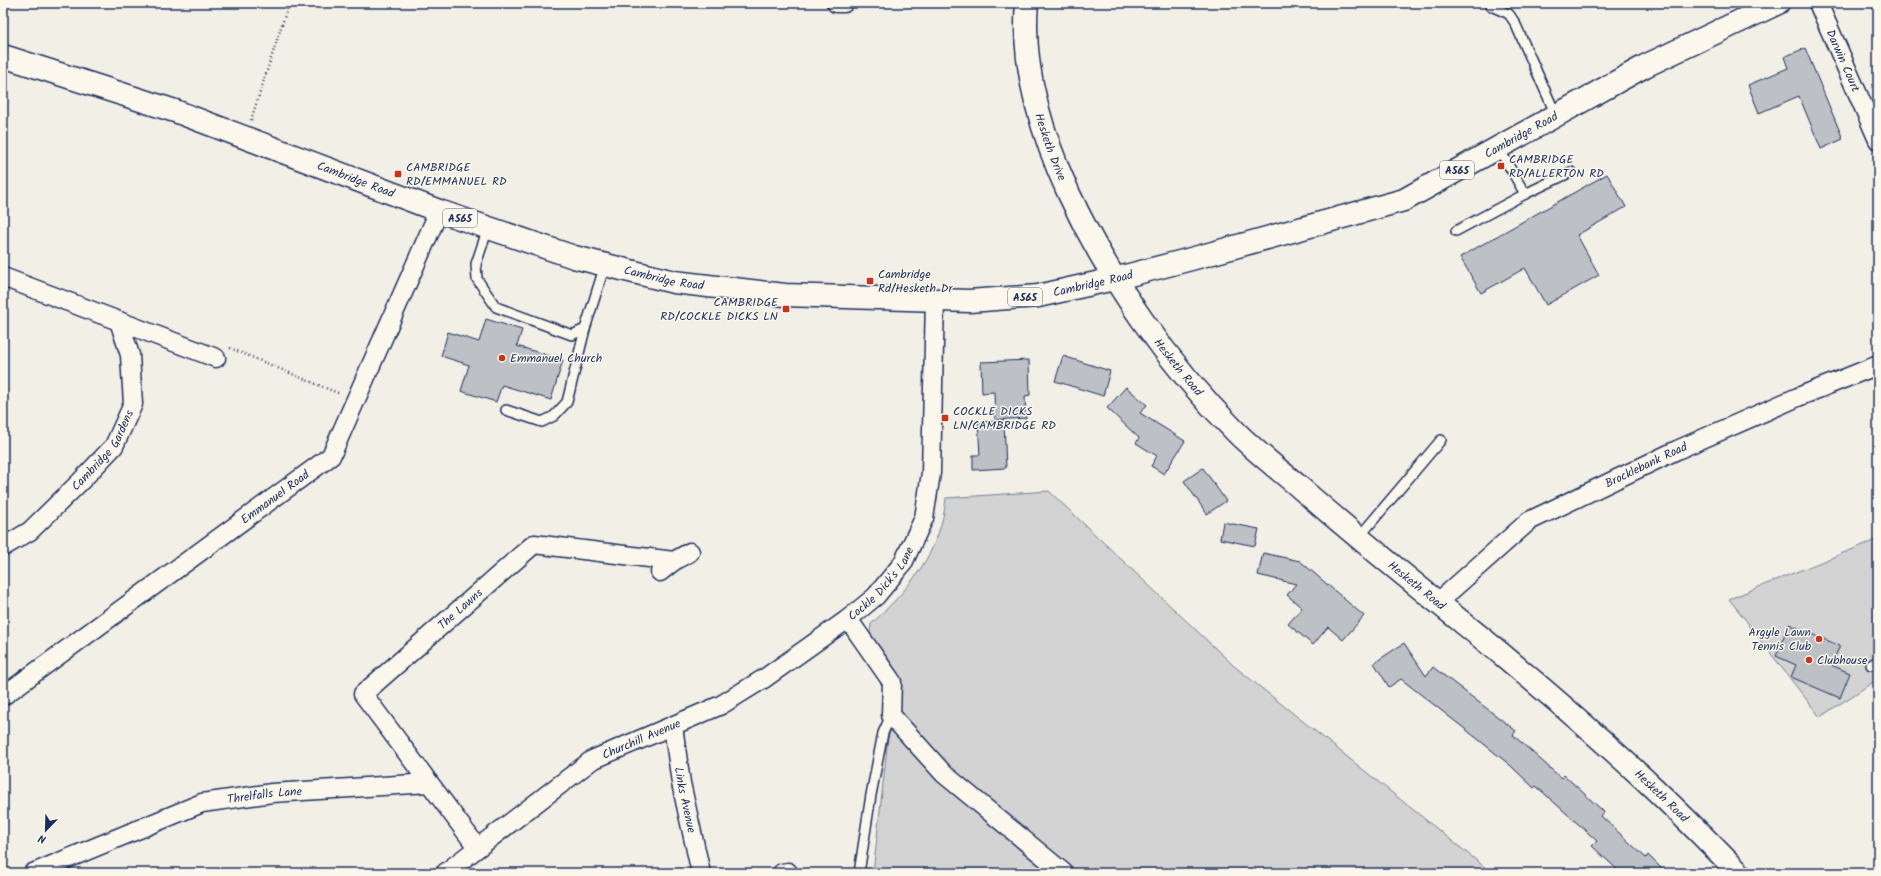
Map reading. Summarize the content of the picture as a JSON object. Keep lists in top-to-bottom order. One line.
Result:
{"streets":{"main road":["Cambridge Road","Hesketh Drive","A565","Hesketh Road"],"street":["Darwin Court","Cambridge Gardens","Brocklebank Road","Emmanuel Road","Cockle Dick's Lane","The Lawns","Churchill Avenue","Threlfalls Lane","Links Avenue"]},"crossings":[["Cambridge Road","Hesketh Drive"],["Cambridge Road","Hesketh Road"],["Cambridge Road","Emmanuel Road"],["Cambridge Road","Cockle Dick's Lane"],["Hesketh Drive","Hesketh Road"],["Hesketh Road","Brocklebank Road"],["Cockle Dick's Lane","Churchill Avenue"],["The Lawns","Threlfalls Lane"],["Churchill Avenue","Links Avenue"]],"places":{"transit":["CAMBRIDGE RD/ALLERTON RD","CAMBRIDGE RD/EMMANUEL RD","Cambridge Rd/Hesketh Dr","CAMBRIDGE RD/COCKLE DICKS LN","COCKLE DICKS LN/CAMBRIDGE RD"],"other":["Emmanuel Church","Argyle Lawn Tennis Club","Clubhouse"]},"north":"bottom left"}
